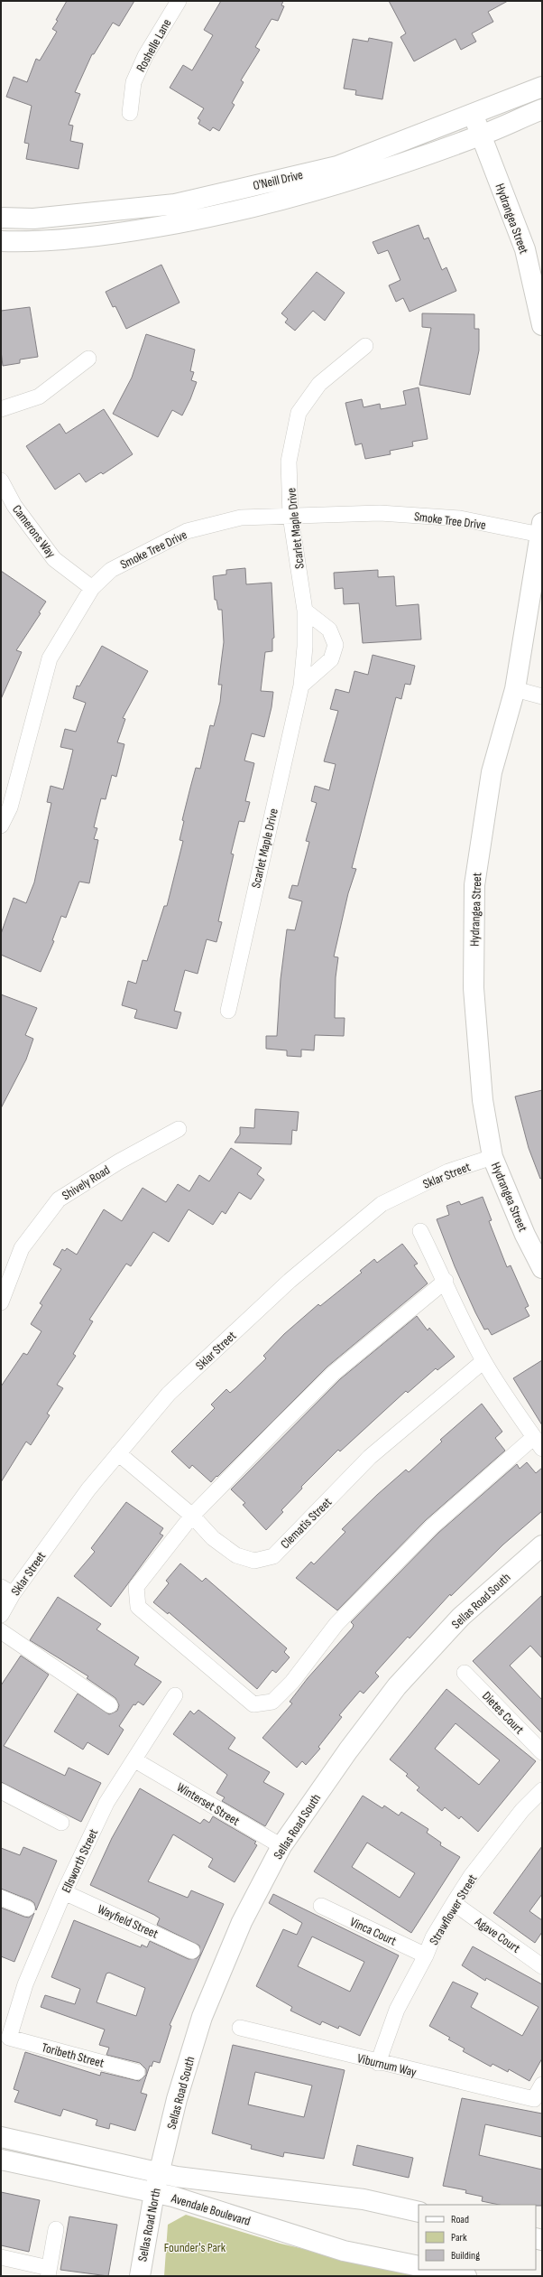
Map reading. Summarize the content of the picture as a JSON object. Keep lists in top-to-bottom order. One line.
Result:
{"streets":{"street":["Roshelle Lane","O'Neill Drive","Hydrangea Street","Smoke Tree Drive","Scarlet Maple Drive","Camerons Way","Sklar Street","Shively Road","Clematis Street","Sellas Road South","Dietes Court","Winterset Street","Ellsworth Street","Strawflower Street","Wayfield Street","Vinca Court","Agave Court","Toribeth Street","Viburnum Way","Avendale Boulevard","Sellas Road North"]},"crossings":[["O'Neill Drive","Hydrangea Street"],["Hydrangea Street","Smoke Tree Drive"],["Hydrangea Street","Sklar Street"],["Smoke Tree Drive","Scarlet Maple Drive"],["Smoke Tree Drive","Camerons Way"],["Sklar Street","Clematis Street"],["Sellas Road South","Winterset Street"],["Sellas Road South","Avendale Boulevard"],["Sellas Road South","Sellas Road North"],["Winterset Street","Ellsworth Street"],["Ellsworth Street","Wayfield Street"],["Ellsworth Street","Toribeth Street"],["Strawflower Street","Vinca Court"],["Strawflower Street","Agave Court"],["Strawflower Street","Viburnum Way"],["Avendale Boulevard","Sellas Road North"]],"parks":["Founder's Park"],"legend":["Road","Park","Building"]}
